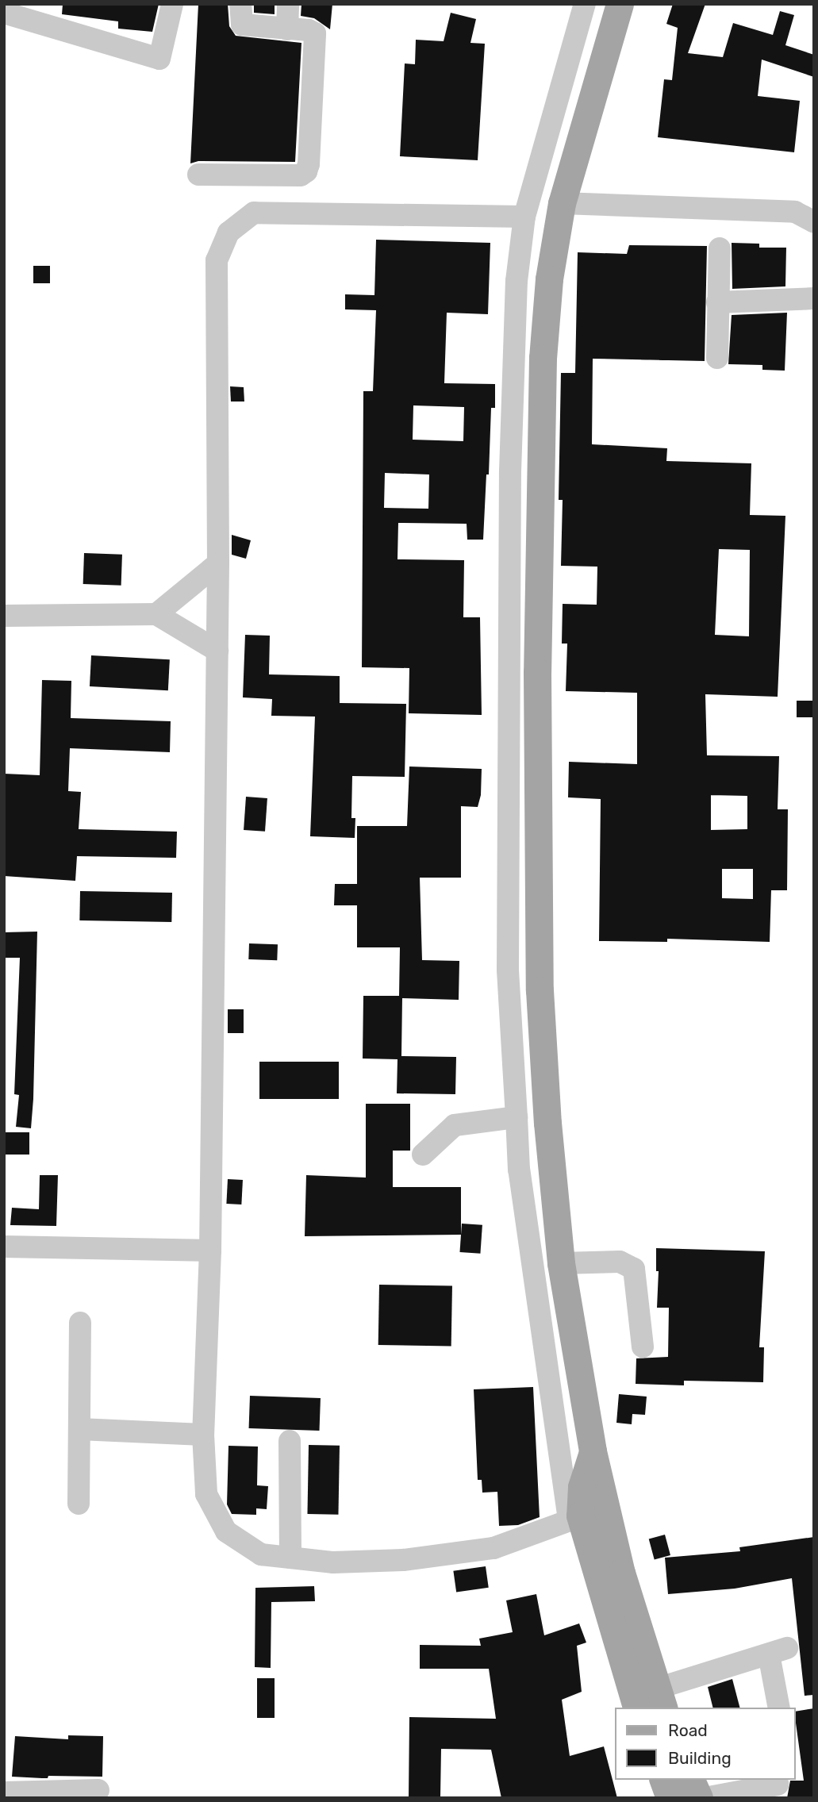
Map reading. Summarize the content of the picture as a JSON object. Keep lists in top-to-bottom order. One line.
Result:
{"legend":["Road","Building"]}
